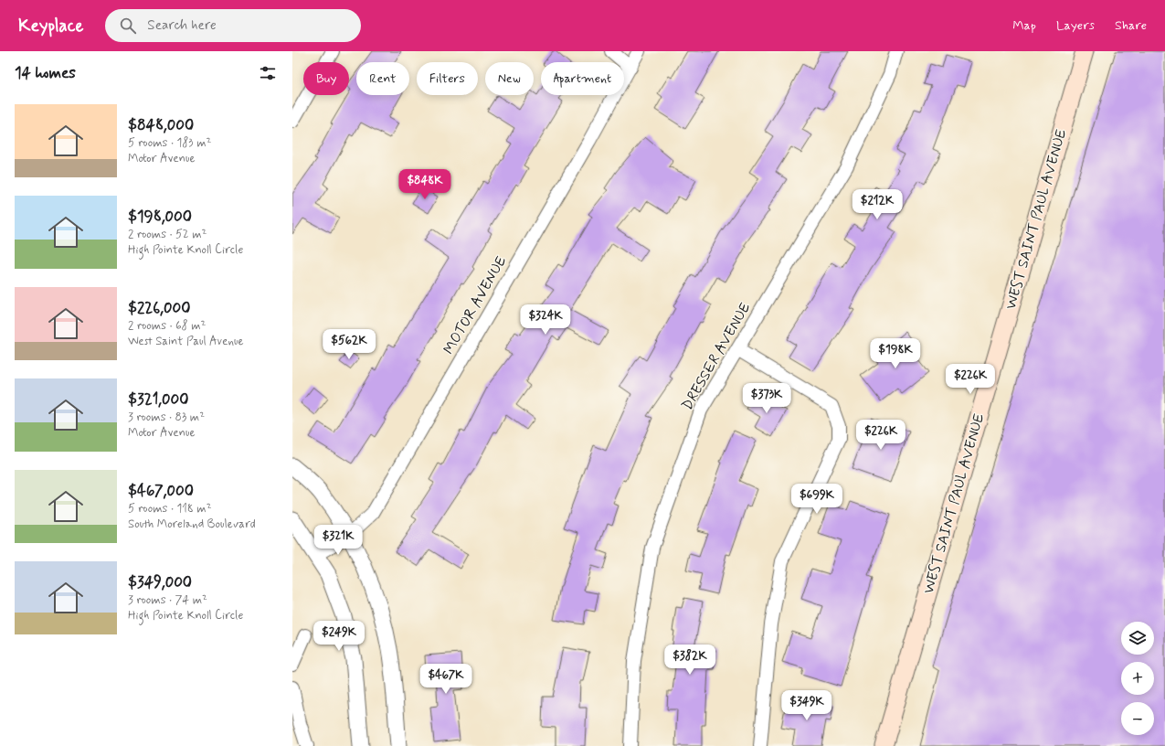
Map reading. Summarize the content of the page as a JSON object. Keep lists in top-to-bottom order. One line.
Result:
{"streets":{"main road":["WEST SAINT PAUL AVENUE"],"street":["MOTOR AVENUE","DRESSER AVENUE"]},"page":{"header":"Keyplace","search":"Search here","nav":["Map","Layers","Share"],"heading":"14 homes","chip":["Buy","Rent","Filters","New","Apartment"],"list":[{"name":"$848,000","note":"5 rooms · 183 m² · Motor Avenue"},{"name":"$198,000","note":"2 rooms · 52 m² · High Pointe Knoll Circle"},{"name":"$226,000","note":"2 rooms · 68 m² · West Saint Paul Avenue"},{"name":"$321,000","note":"3 rooms · 83 m² · Motor Avenue"},{"name":"$467,000","note":"5 rooms · 118 m² · South Moreland Boulevard"},{"name":"$349,000","note":"3 rooms · 74 m² · High Pointe Knoll Circle"}],"price":["$848K","$212K","$324K","$562K","$198K","$226K","$373K","$226K","$699K","$321K","$249K","$382K","$467K","$349K"],"map_buttons":["+","−"]}}
